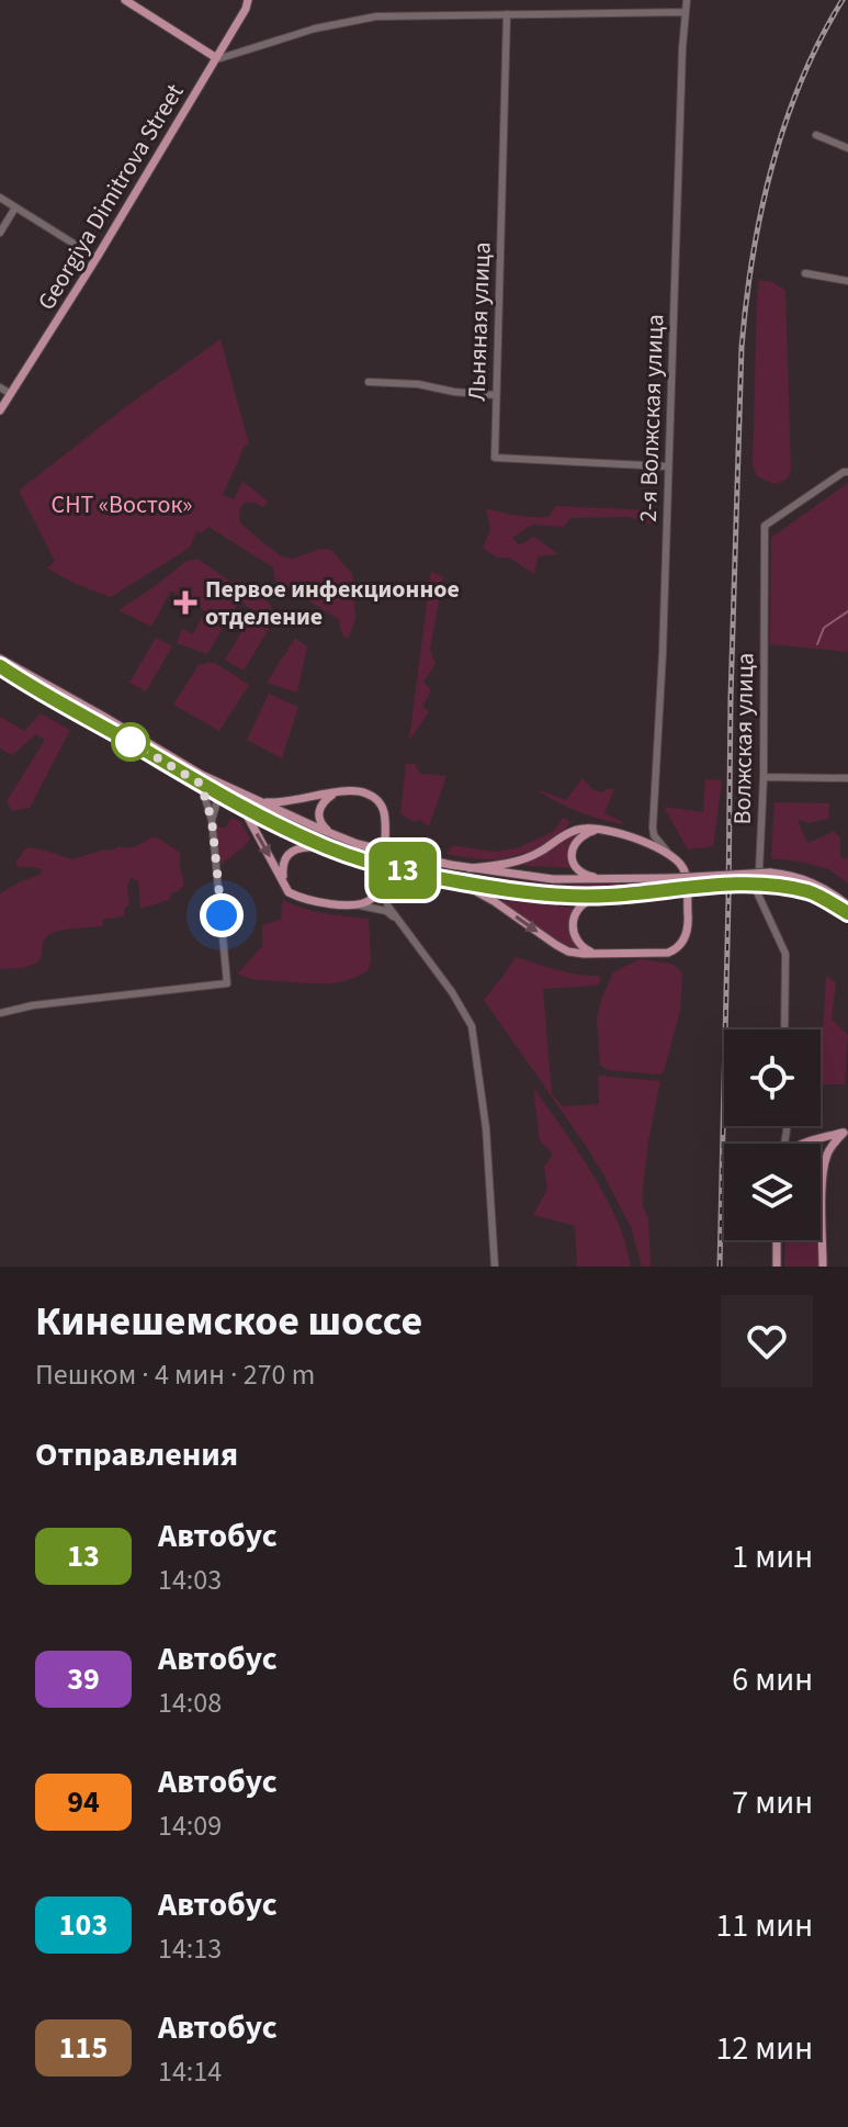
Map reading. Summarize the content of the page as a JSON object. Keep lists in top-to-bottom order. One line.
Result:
{"streets":{"main road":["Georgiya Dimitrova Street"],"street":["Льняная улица","2-я Волжская улица","Волжская улица"]},"crossings":[["Льняная улица","2-я Волжская улица"]],"parks":["СНТ «Восток»"],"places":{"health":["Первое инфекционное отделение"]},"lines":["bus line 13"],"page":{"on_map":"13","heading":[["Кинешемское шоссе","Пешком · 4 мин · 270 m"],"Отправления"],"list":[{"mark":"13","name":"Автобус","note":"14:03","value":"1 мин"},{"mark":"39","name":"Автобус","note":"14:08","value":"6 мин"},{"mark":"94","name":"Автобус","note":"14:09","value":"7 мин"},{"mark":"103","name":"Автобус","note":"14:13","value":"11 мин"},{"mark":"115","name":"Автобус","note":"14:14","value":"12 мин"}]}}
